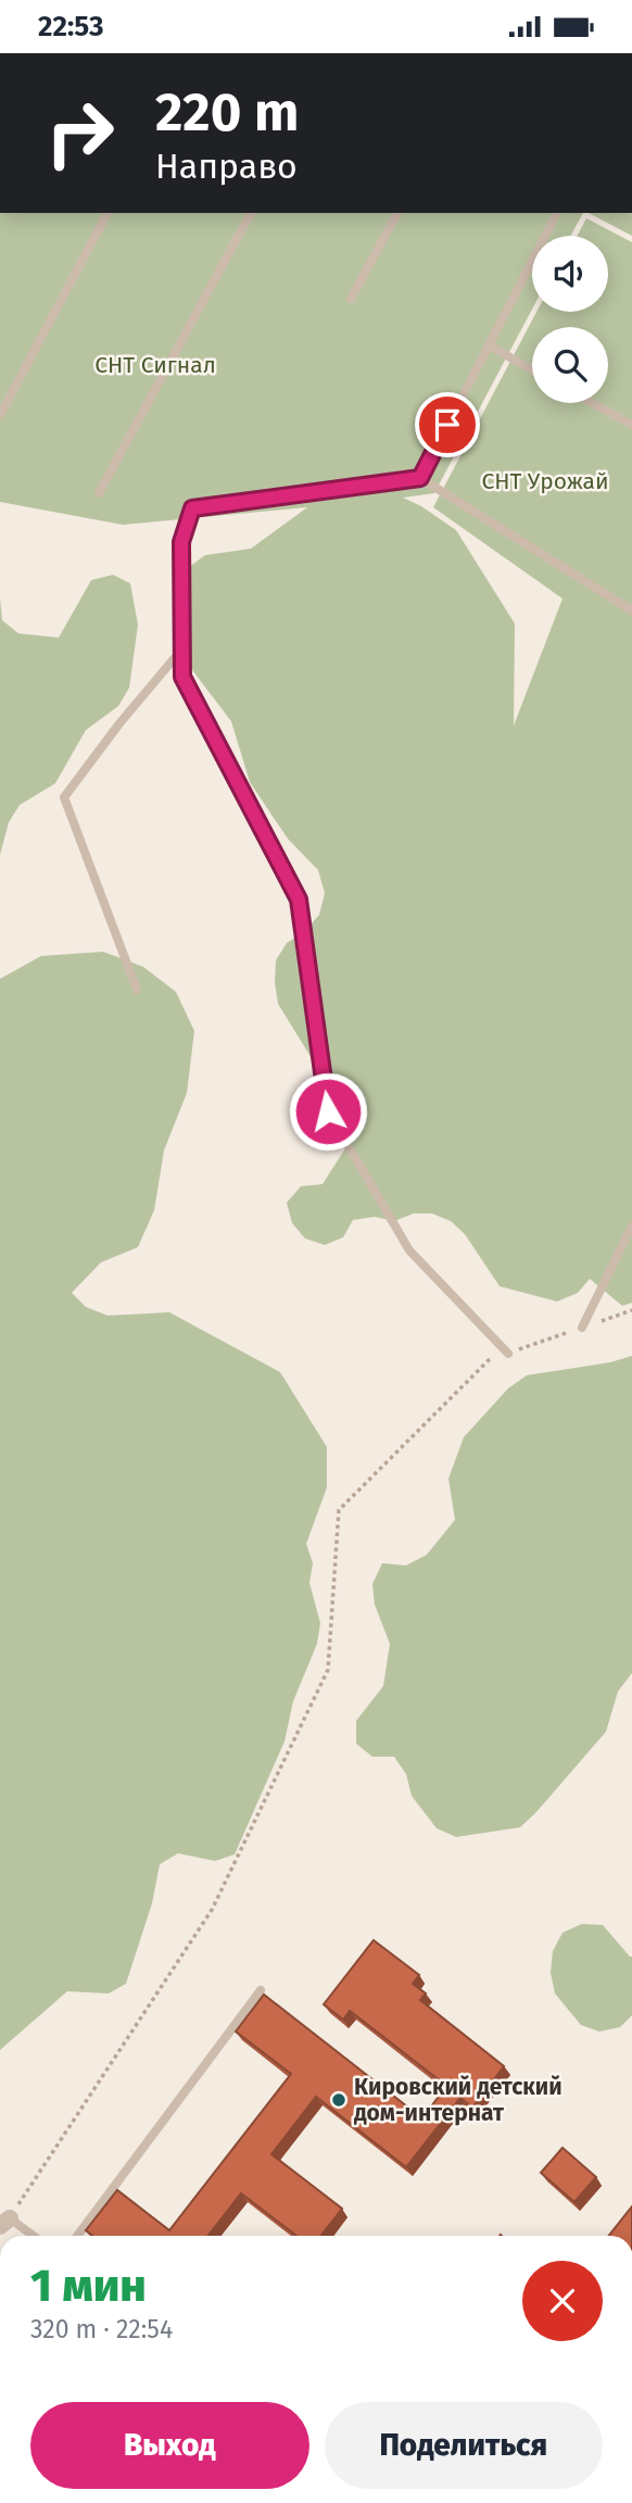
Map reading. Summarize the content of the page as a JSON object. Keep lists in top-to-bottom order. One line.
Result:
{"parks":["СНТ Сигнал","СНТ Урожай"],"places":["Кировский детский дом-интернат"],"page":{"status":"22:53","turn":["220 m","Направо"],"heading":["1 мин","320 m · 22:54"],"buttons":["Выход","Поделиться"]}}
